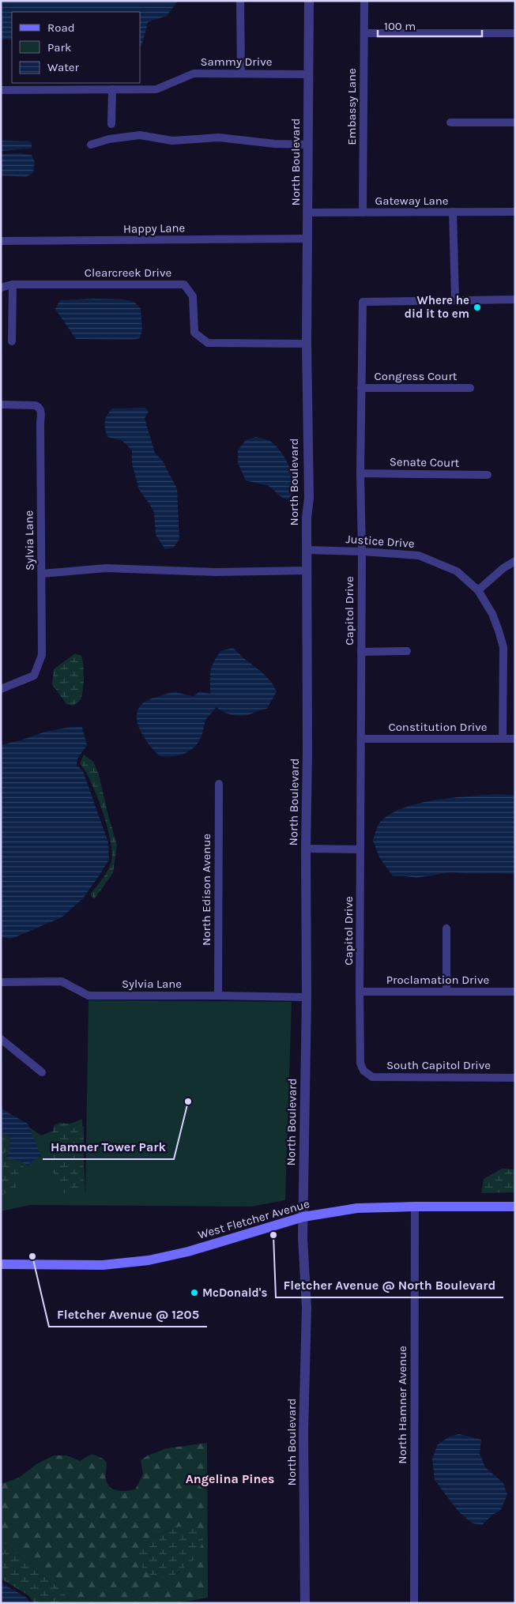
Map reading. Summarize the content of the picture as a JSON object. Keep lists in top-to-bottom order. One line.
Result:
{"streets":{"main road":["West Fletcher Avenue"],"street":["Sammy Drive","Embassy Lane","North Boulevard","Gateway Lane","Happy Lane","Clearcreek Drive","Congress Court","Senate Court","Sylvia Lane","Justice Drive","Capitol Drive","Constitution Drive","North Edison Avenue","Proclamation Drive","South Capitol Drive","North Hamner Avenue"]},"crossings":[["Sammy Drive","North Boulevard"],["Embassy Lane","Gateway Lane"],["North Boulevard","Gateway Lane"],["North Boulevard","Happy Lane"],["North Boulevard","Clearcreek Drive"],["North Boulevard","Sylvia Lane"],["North Boulevard","Justice Drive"],["North Boulevard","West Fletcher Avenue"],["Congress Court","Capitol Drive"],["Senate Court","Capitol Drive"],["Sylvia Lane","North Edison Avenue"],["Justice Drive","Capitol Drive"],["Justice Drive","Constitution Drive"],["Capitol Drive","Constitution Drive"],["Capitol Drive","Proclamation Drive"],["Capitol Drive","South Capitol Drive"],["West Fletcher Avenue","North Hamner Avenue"]],"districts":["Angelina Pines"],"places":["Where he did it to em","Hamner Tower Park","Fletcher Avenue @ North Boulevard","Fletcher Avenue @ 1205","McDonald's"],"legend":["Road","Park","Water"],"scale_bar":"100 m"}
